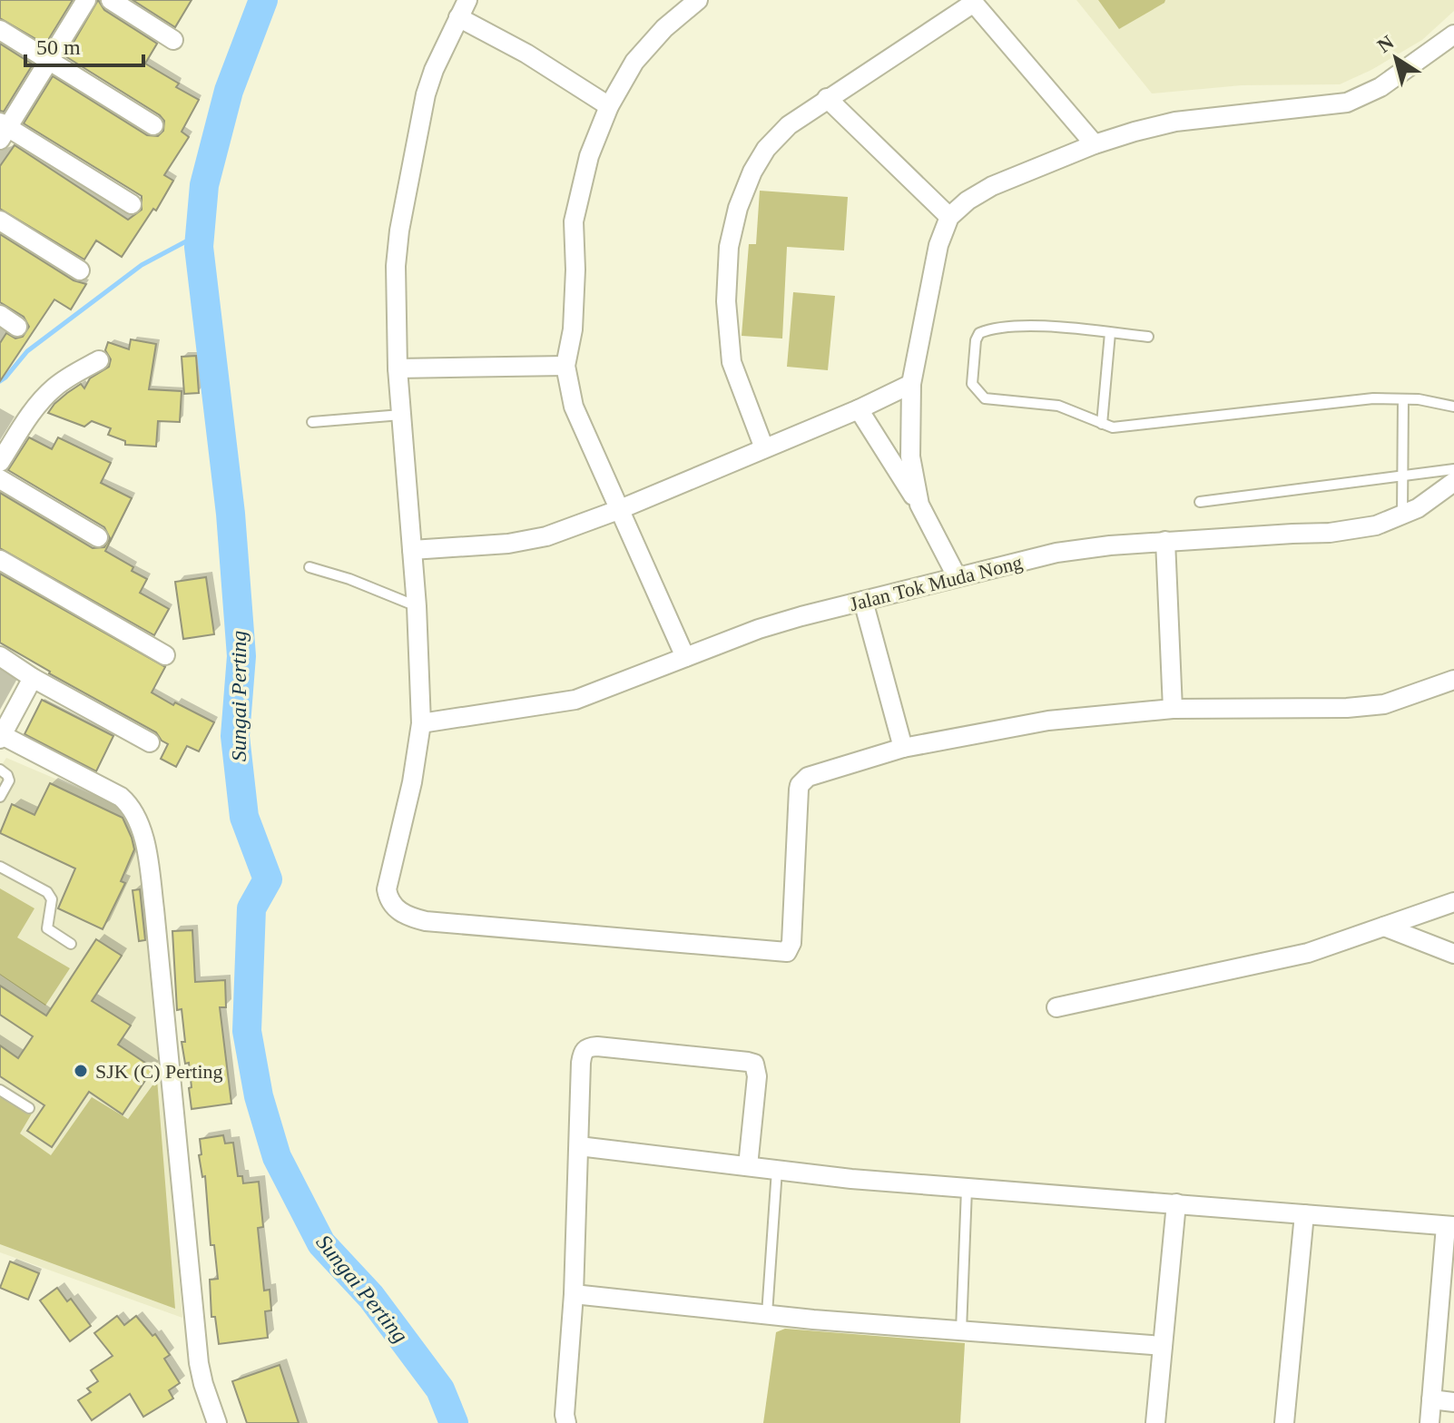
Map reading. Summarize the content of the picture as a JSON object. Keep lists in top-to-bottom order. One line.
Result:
{"streets":{"street":["Jalan Tok Muda Nong"]},"water":["Sungai Perting"],"places":["SJK (C) Perting"],"scale_bar":"50 m","north":"top left"}
